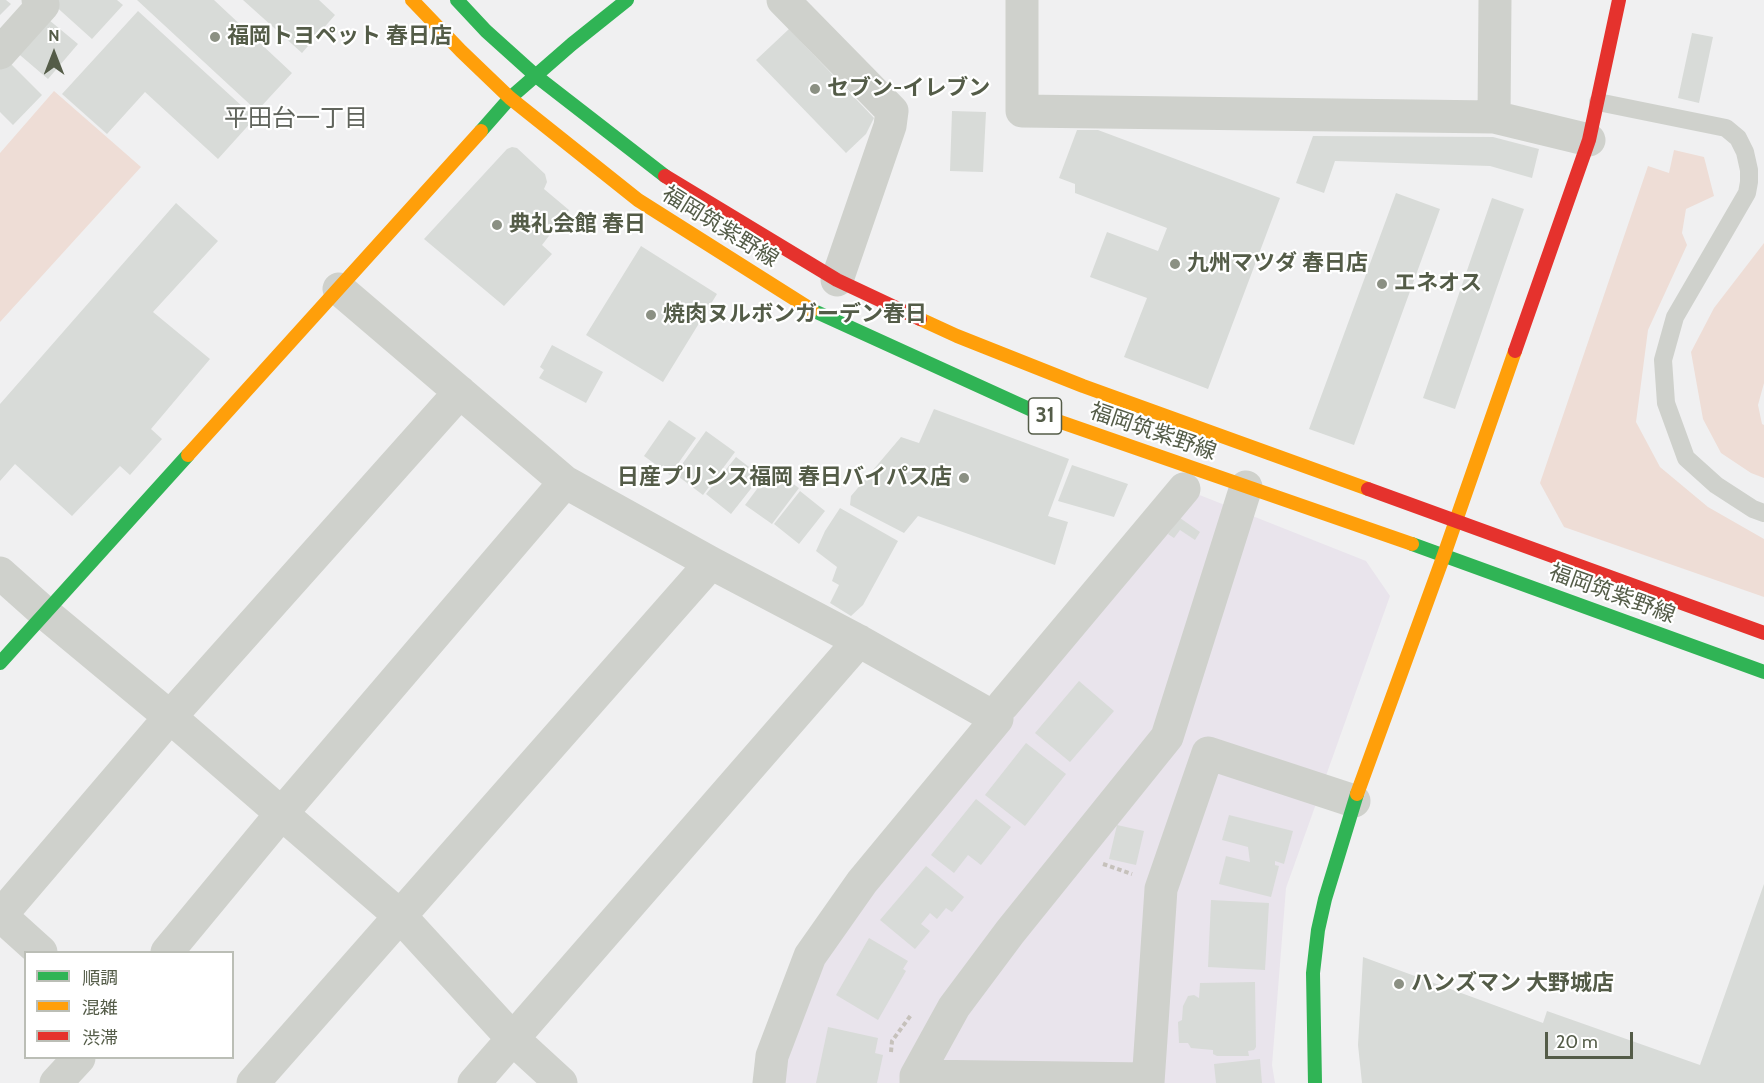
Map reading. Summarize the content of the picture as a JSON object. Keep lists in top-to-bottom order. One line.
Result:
{"streets":{"main road":["福岡筑紫野線","31"]},"districts":["平田台一丁目"],"places":["福岡トヨペット 春日店","セブン-イレブン","典礼会館 春日","九州マツダ 春日店","エネオス","焼肉ヌルボンガーデン春日","日産プリンス福岡 春日バイパス店","ハンズマン 大野城店"],"legend":["順調","混雑","渋滞"],"scale_bar":"20 m","north":"top"}
